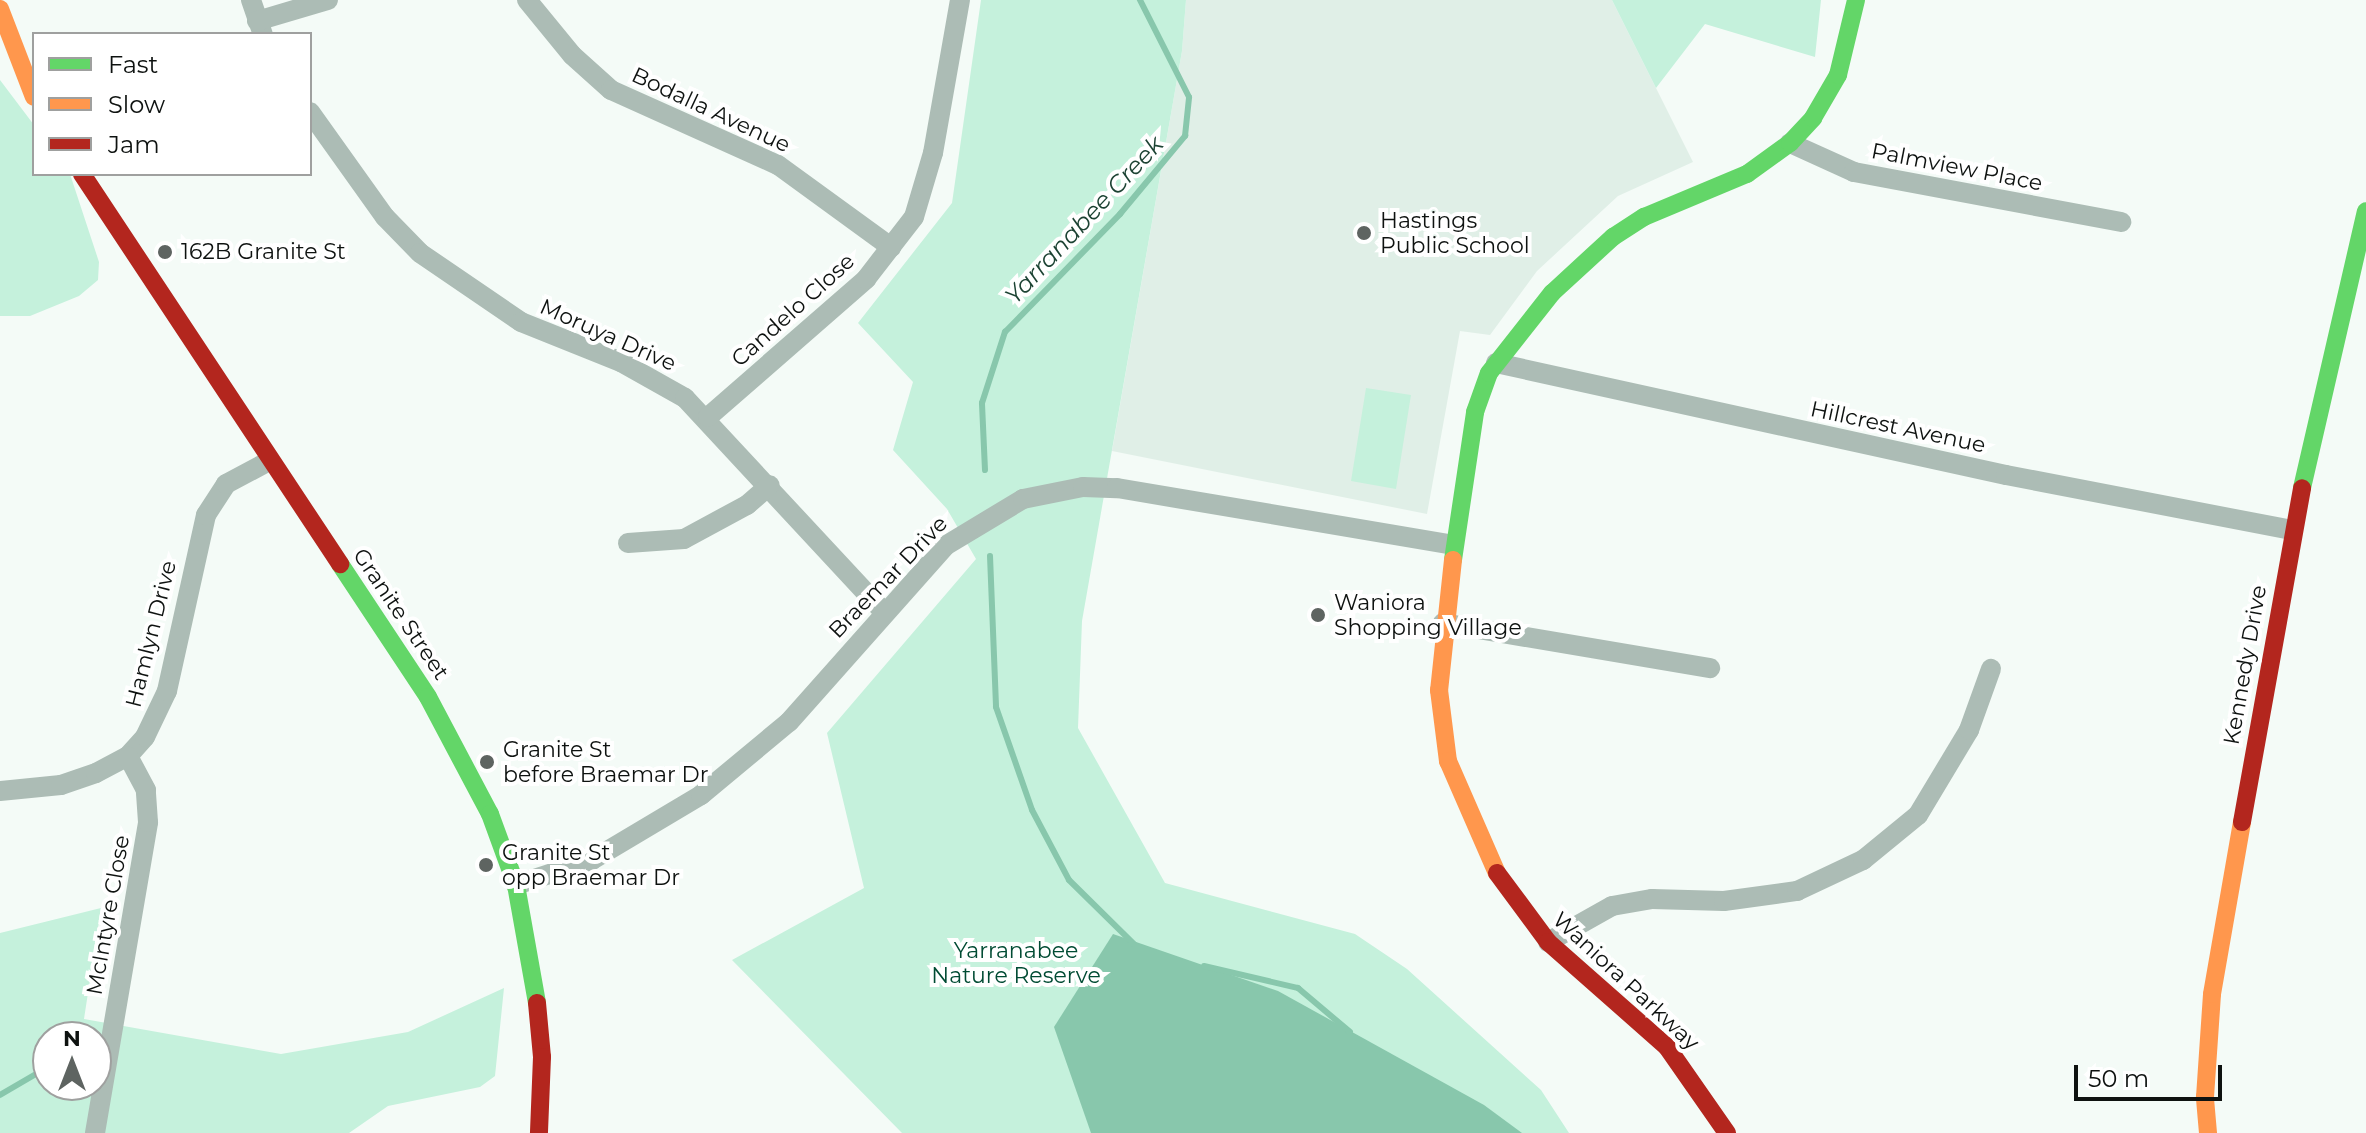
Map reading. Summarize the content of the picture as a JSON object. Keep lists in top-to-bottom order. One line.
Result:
{"streets":{"street":["Bodalla Avenue","Palmview Place","Candelo Close","Moruya Drive","Hillcrest Avenue","Braemar Drive","Granite Street","Hamlyn Drive","Kennedy Drive","McIntyre Close","Waniora Parkway"]},"crossings":[["Bodalla Avenue","Candelo Close"],["Palmview Place","Waniora Parkway"],["Candelo Close","Moruya Drive"],["Moruya Drive","Braemar Drive"],["Hillcrest Avenue","Kennedy Drive"],["Hillcrest Avenue","Waniora Parkway"],["Braemar Drive","Granite Street"],["Braemar Drive","Waniora Parkway"],["Granite Street","Hamlyn Drive"],["Hamlyn Drive","McIntyre Close"]],"water":["Yarranabee Creek"],"parks":["Yarranabee Nature Reserve"],"places":["Hastings Public School","162B Granite St","Waniora Shopping Village","Granite St before Braemar Dr","Granite St opp Braemar Dr"],"legend":["Fast","Slow","Jam"],"scale_bar":"50 m","north":"top"}
